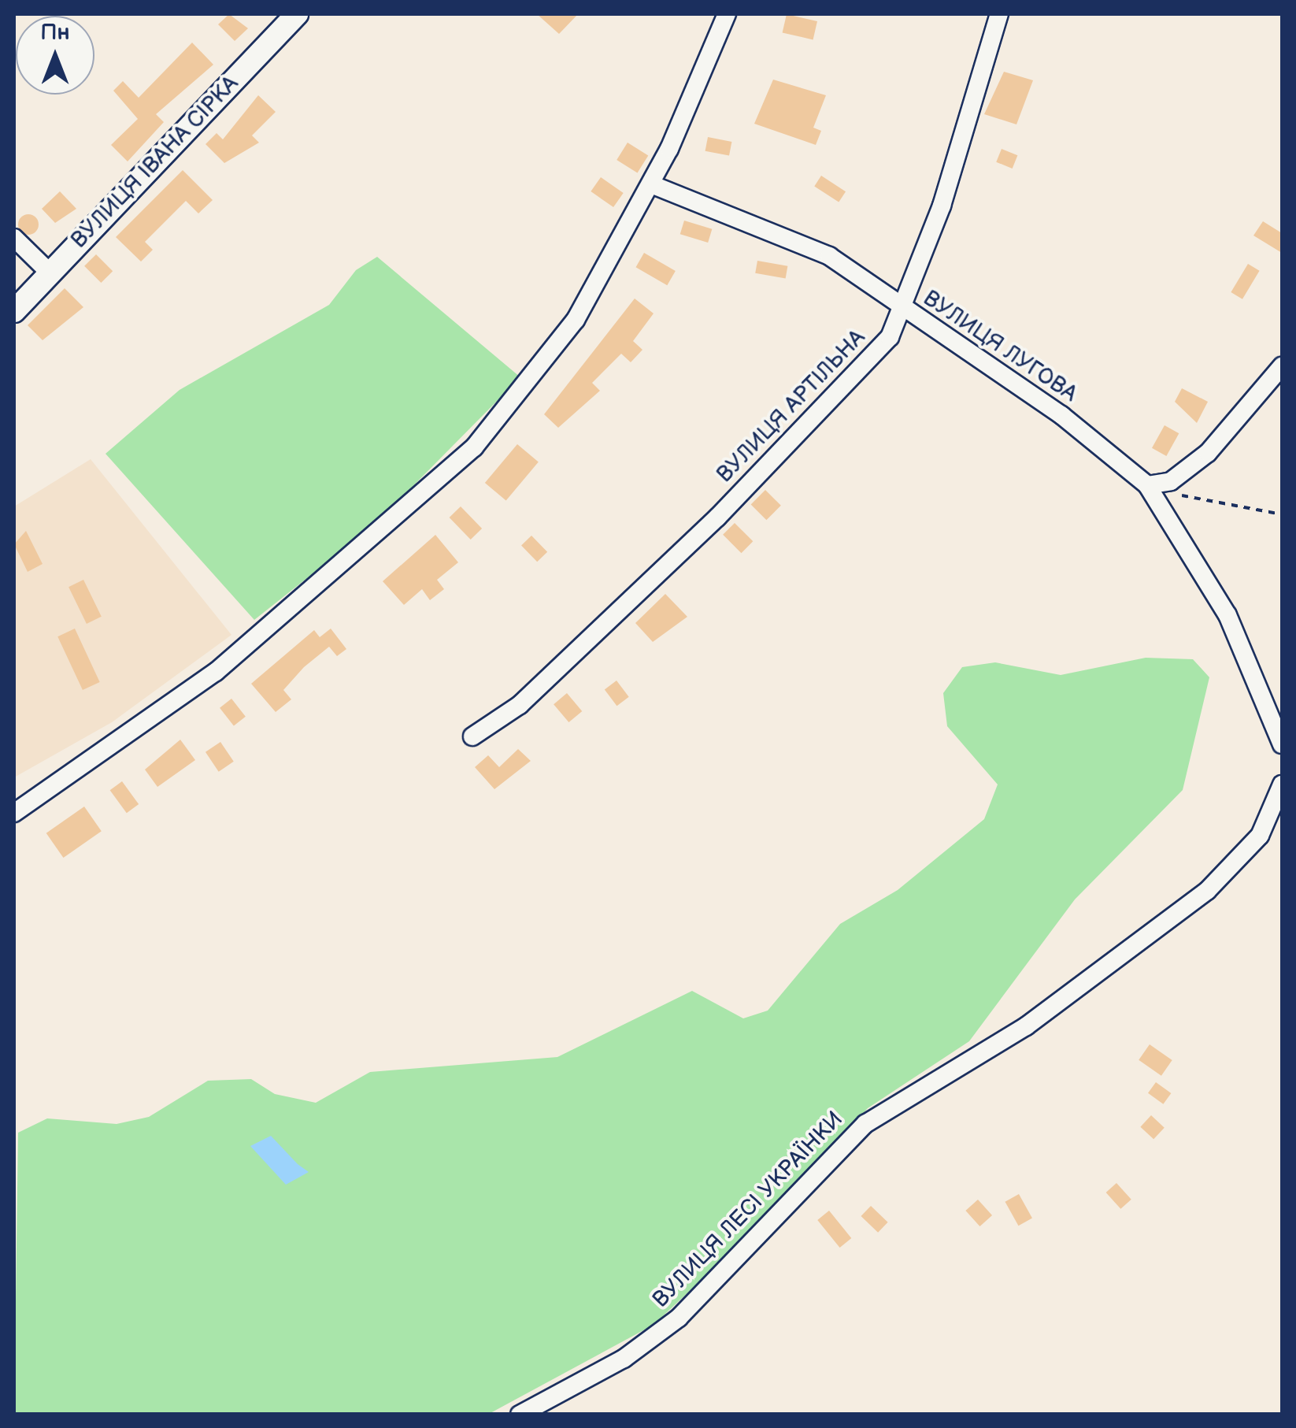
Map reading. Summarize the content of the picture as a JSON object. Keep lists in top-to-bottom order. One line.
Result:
{"streets":{"street":["ВУЛИЦЯ ІВАНА СІРКА","ВУЛИЦЯ ЛУГОВА","ВУЛИЦЯ АРТІЛЬНА","ВУЛИЦЯ ЛЕСІ УКРАЇНКИ"]},"crossings":[["ВУЛИЦЯ ЛУГОВА","ВУЛИЦЯ АРТІЛЬНА"]],"north":"top"}
